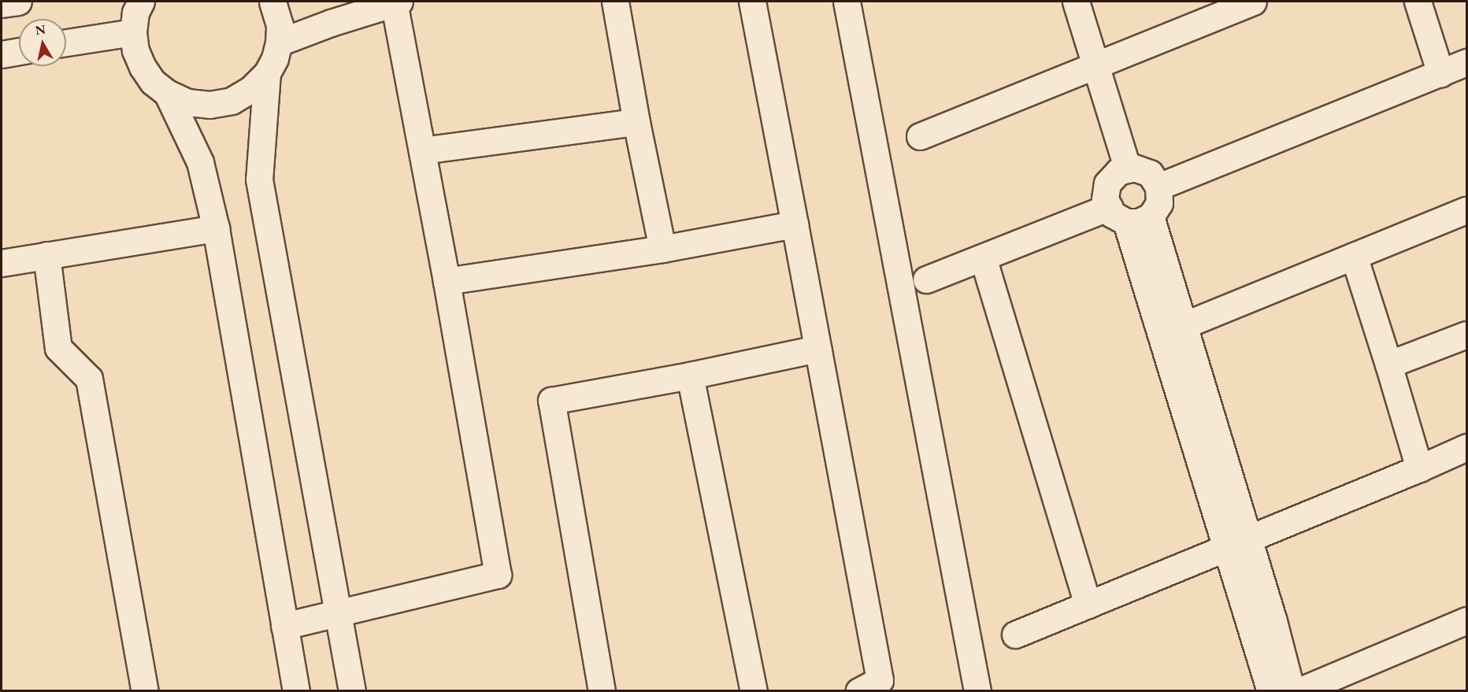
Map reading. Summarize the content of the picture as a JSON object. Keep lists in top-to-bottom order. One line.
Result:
{"north":"top"}
